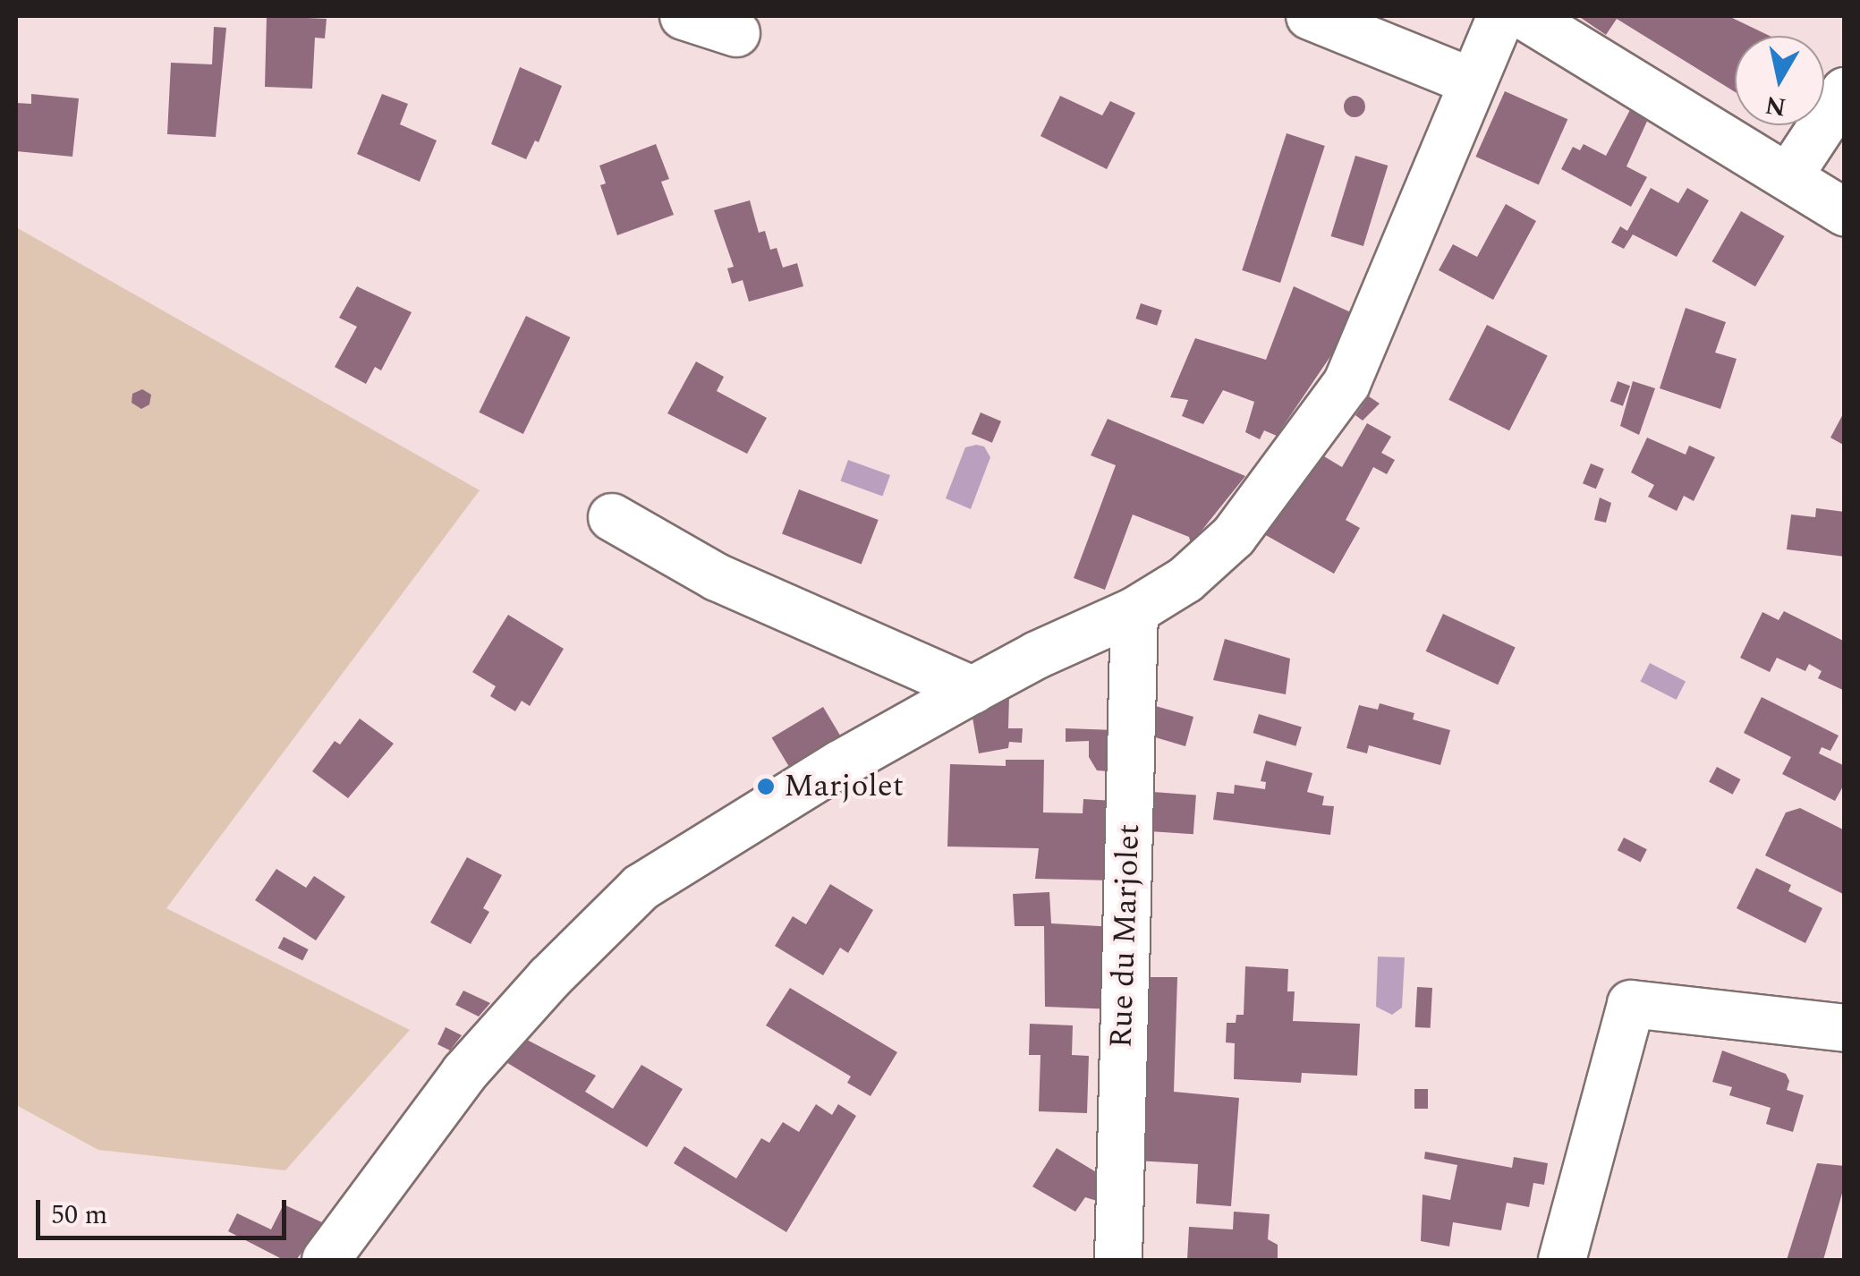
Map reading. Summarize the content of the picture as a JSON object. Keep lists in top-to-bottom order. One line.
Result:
{"streets":{"street":["Rue du Marjolet"]},"places":["Marjolet"],"scale_bar":"50 m","north":"bottom"}
